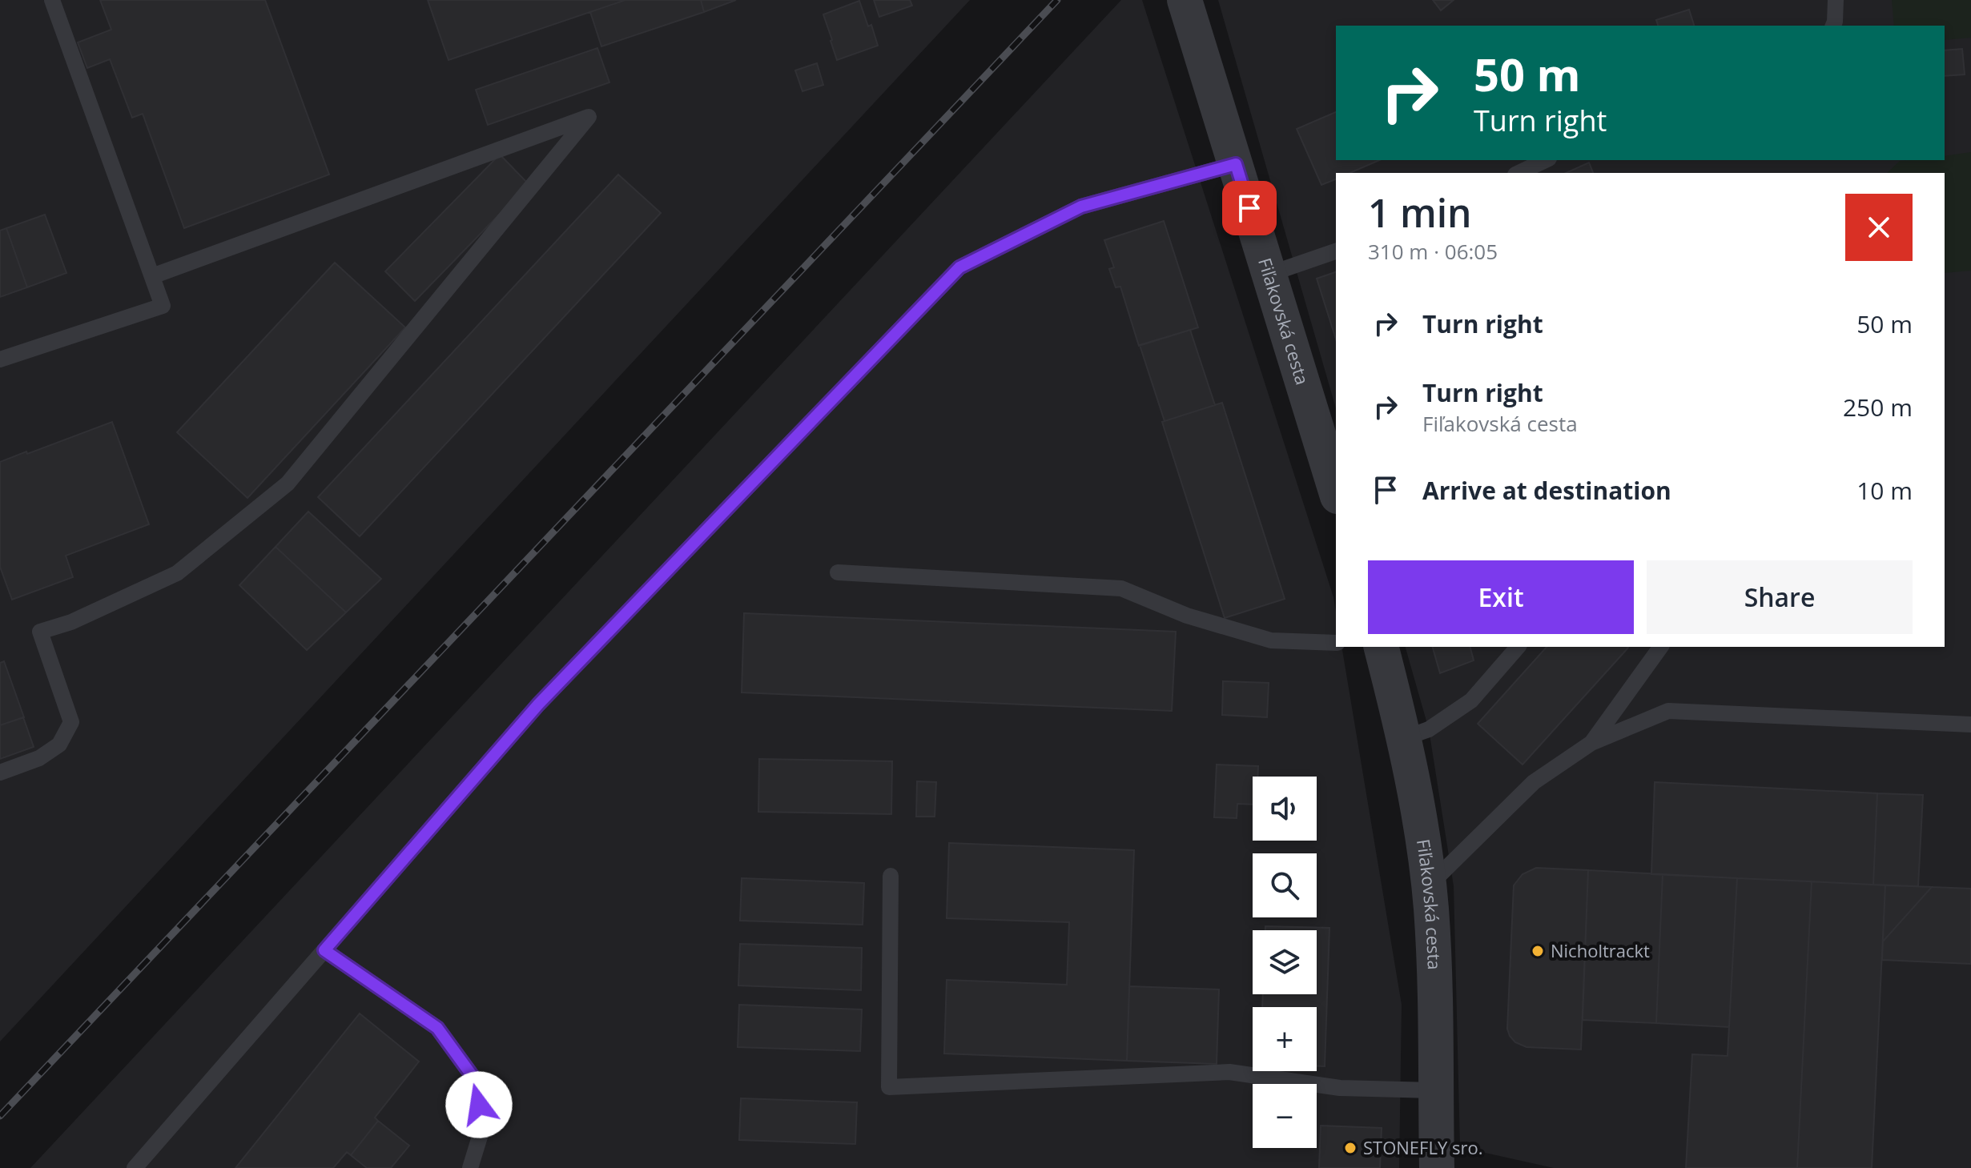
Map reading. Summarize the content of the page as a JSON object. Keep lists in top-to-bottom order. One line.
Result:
{"streets":{"street":["Fiľakovská cesta"]},"places":["Nicholtrackt","STONEFLY sro."],"page":{"turn":["50 m","Turn right"],"heading":["1 min","310 m · 06:05"],"list":[{"name":"Turn right","value":"50 m"},{"name":"Turn right","note":"Fiľakovská cesta","value":"250 m"},{"name":"Arrive at destination","value":"10 m"}],"buttons":["Exit","Share"],"map_buttons":["+","−"]}}
